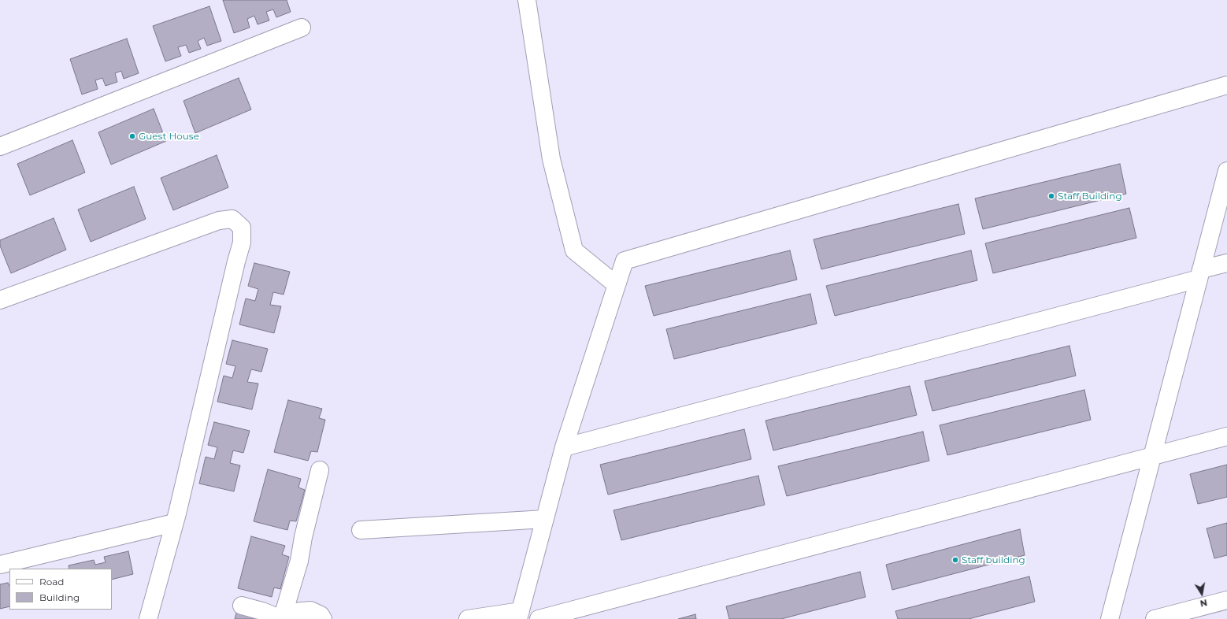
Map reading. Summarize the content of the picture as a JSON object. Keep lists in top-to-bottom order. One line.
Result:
{"places":["Guest House","Staff Building","Staff building"],"legend":["Road","Building"],"north":"bottom"}
